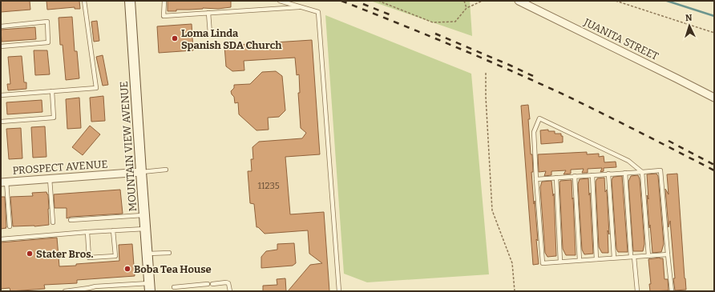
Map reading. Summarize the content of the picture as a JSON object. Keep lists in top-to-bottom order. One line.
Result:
{"streets":{"main road":["MOUNTAIN VIEW AVENUE"],"street":["JUANITA STREET","PROSPECT AVENUE"]},"crossings":[["MOUNTAIN VIEW AVENUE","PROSPECT AVENUE"]],"places":["Loma Linda Spanish SDA Church","Stater Bros.","Boba Tea House"],"house_numbers":["11235"],"north":"top"}
